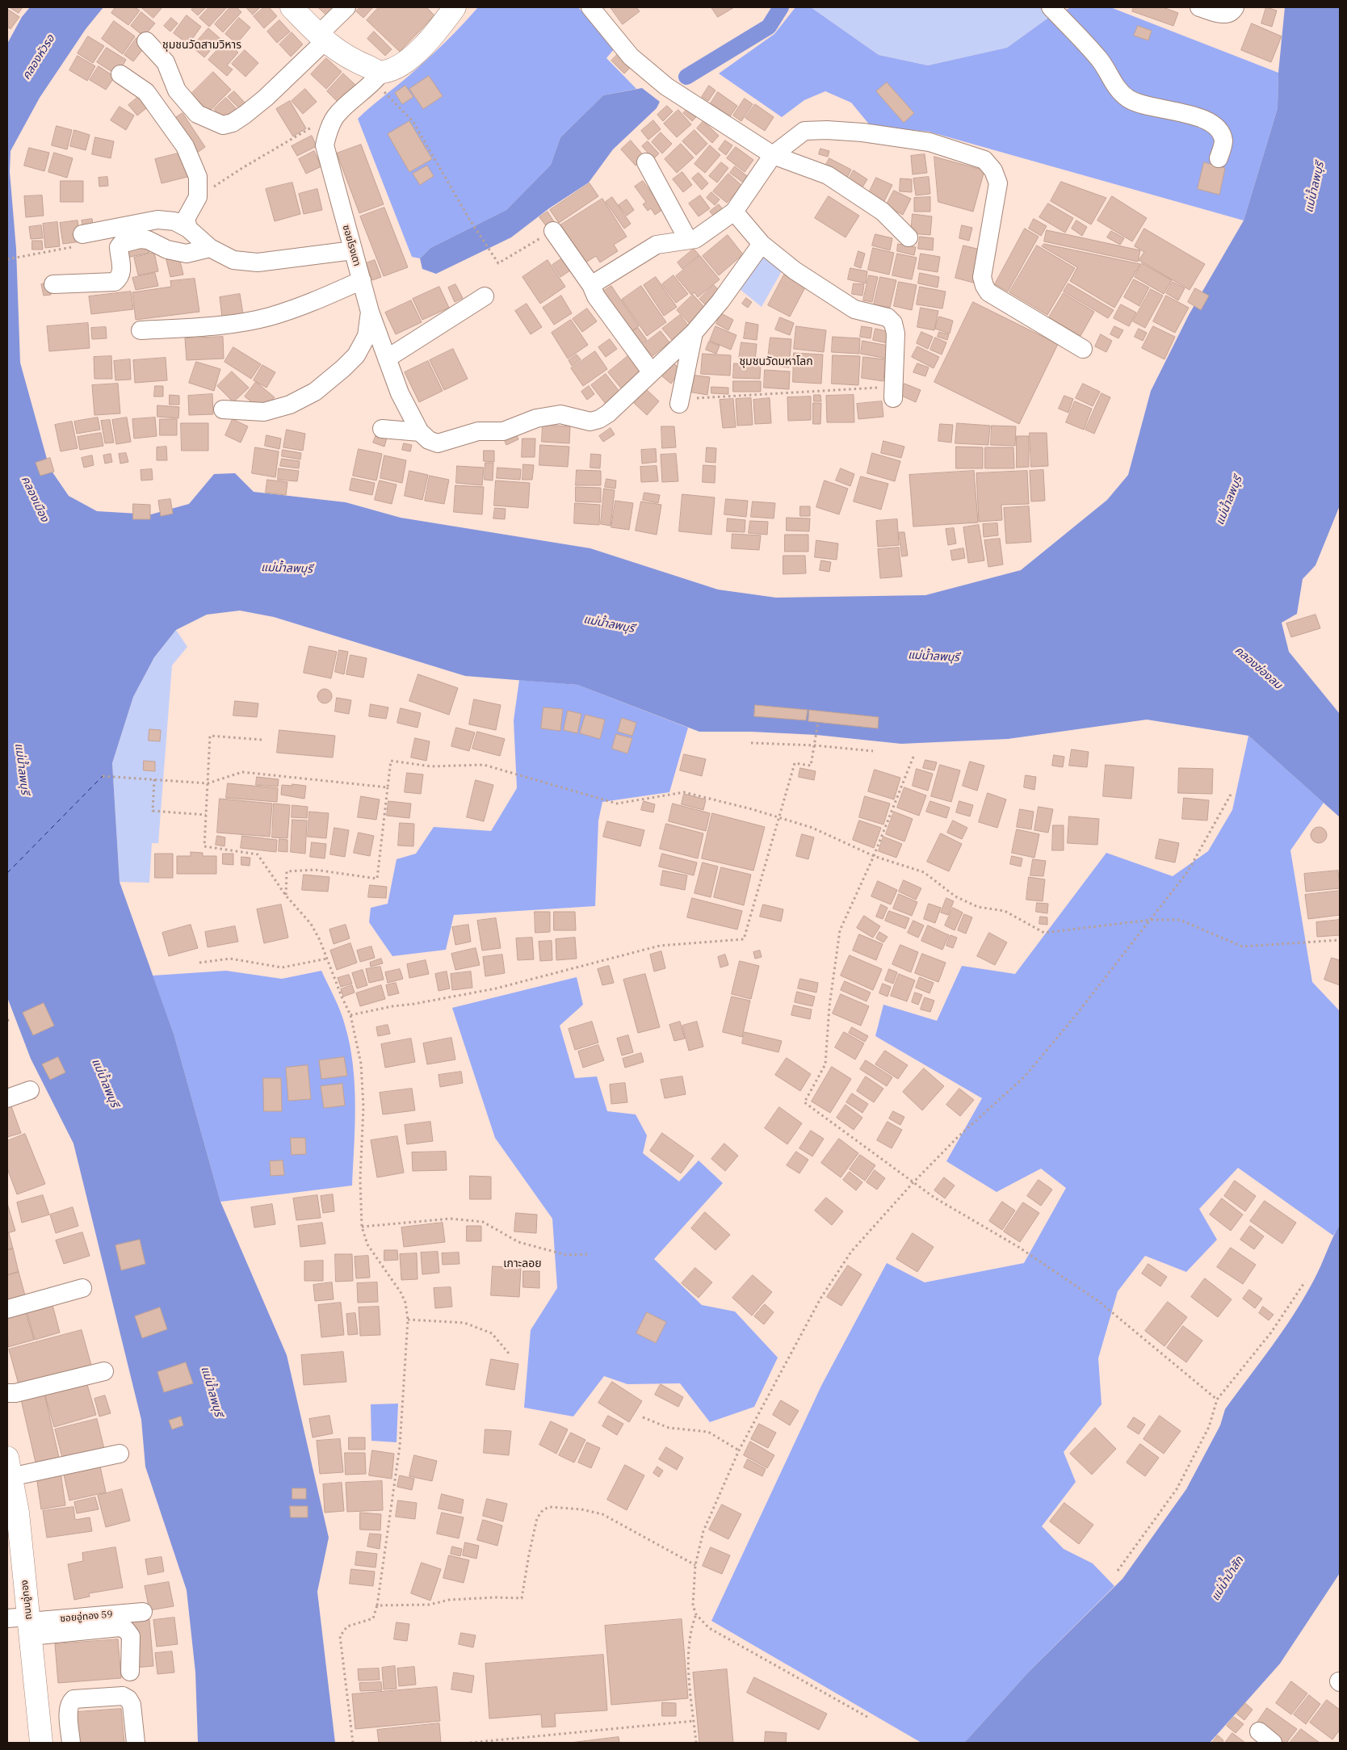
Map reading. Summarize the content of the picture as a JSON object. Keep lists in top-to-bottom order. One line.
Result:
{"streets":{"main road":["ถนนอู่ทอง"],"street":["ซอยโรงเตา","ซอยอู่ทอง 59"]},"crossings":[["ถนนอู่ทอง","ซอยอู่ทอง 59"]],"districts":["ชุมชนวัดสามวิหาร","ชุมชนวัดมหาโลก","เกาะลอย"],"water":["คลองหัวรอ","แม่น้ำลพบุรี","คลองเมือง","คลองช่องลม","แม่น้ำป่าสัก"]}
